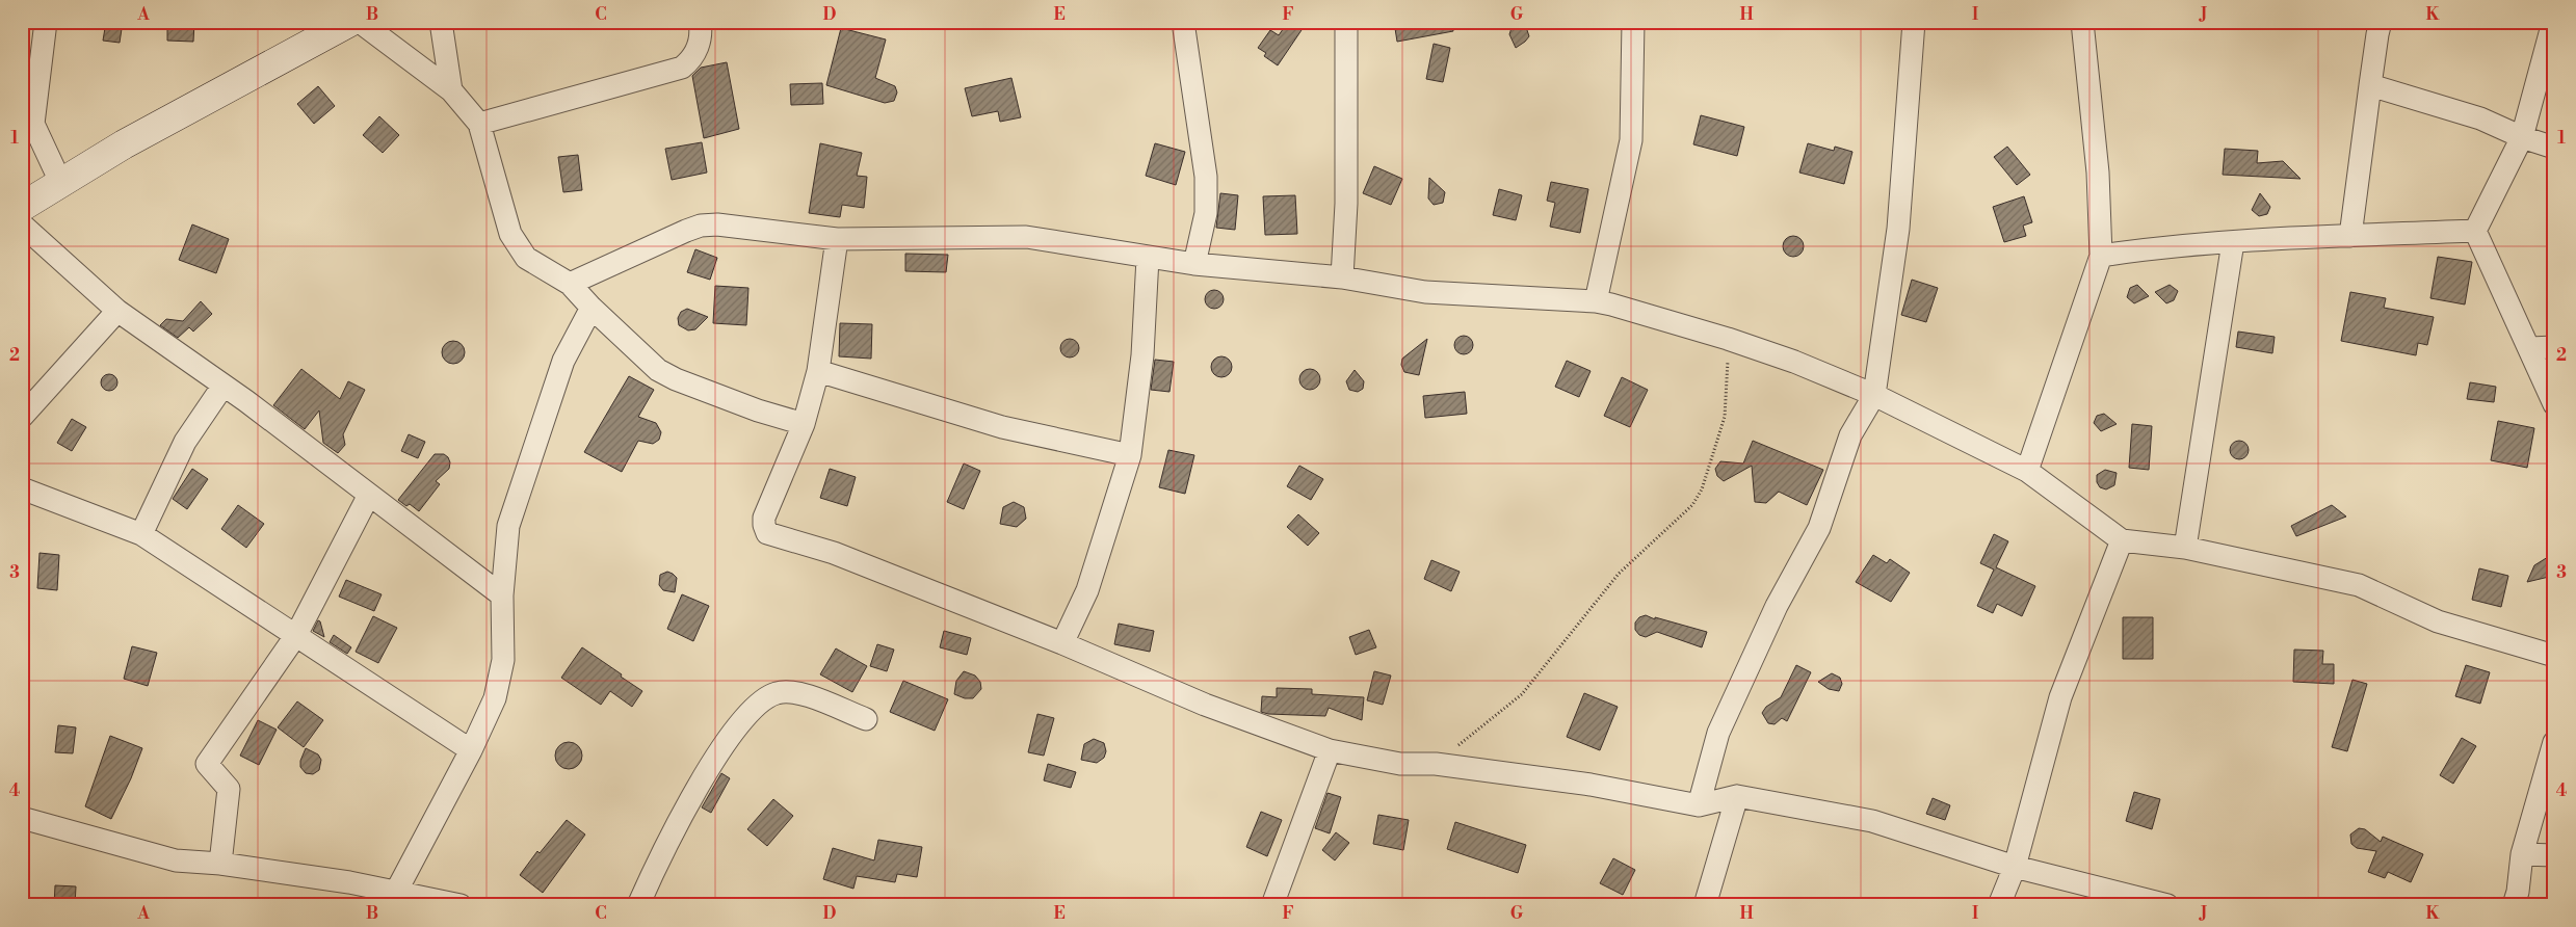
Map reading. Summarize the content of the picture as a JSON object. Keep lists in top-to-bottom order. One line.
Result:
{"grid":{"columns":["A","B","C","D","E","F","G","H","I","J","K"],"rows":["1","2","3","4"]}}
